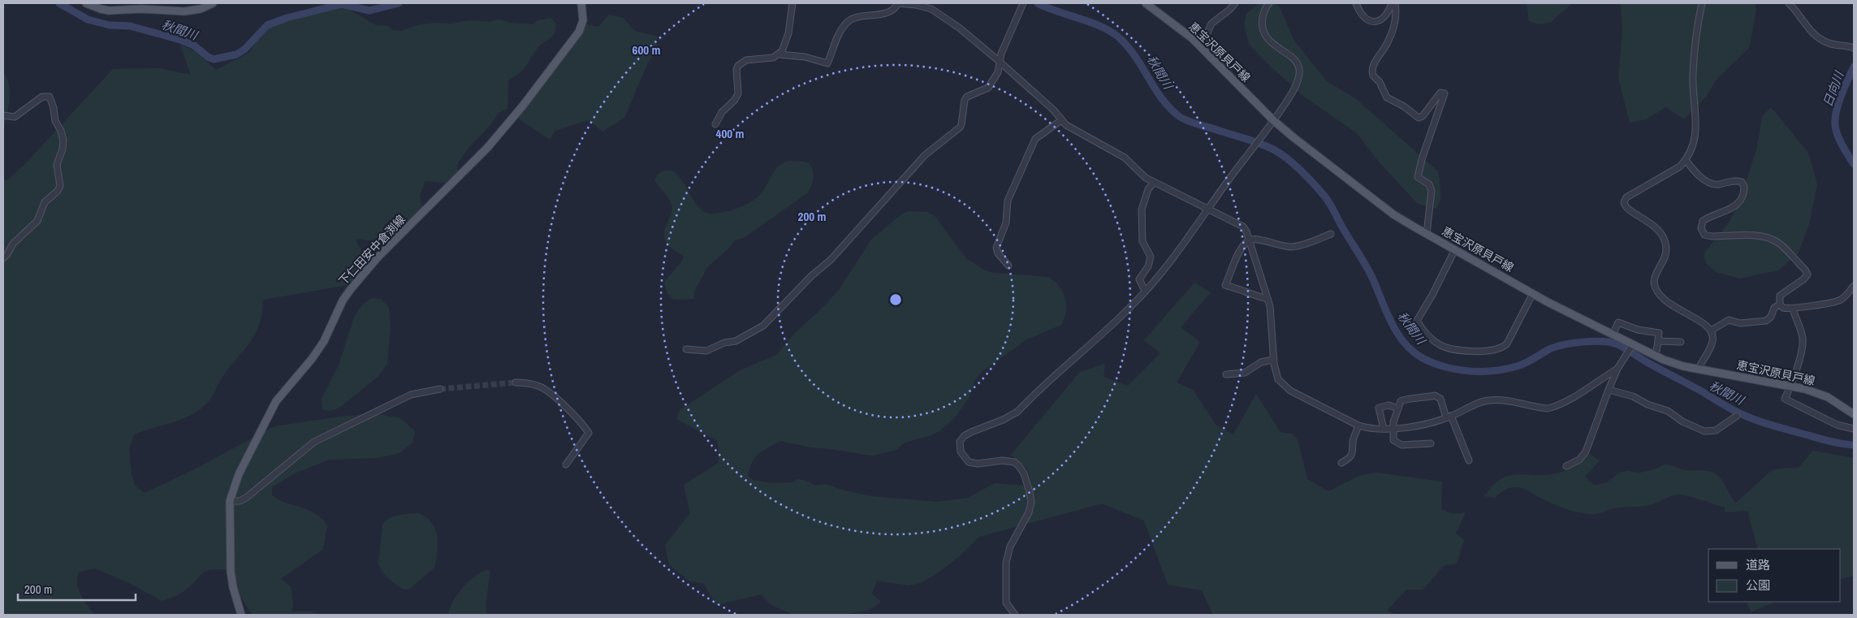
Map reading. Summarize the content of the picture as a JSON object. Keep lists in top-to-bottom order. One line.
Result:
{"streets":{"main road":["恵宝沢原貝戸線","下仁田安中倉渕線"]},"water":["秋間川","日向川"],"legend":["道路","公園"],"scale_bar":"200 m","rings":["600 m","400 m","200 m"]}
